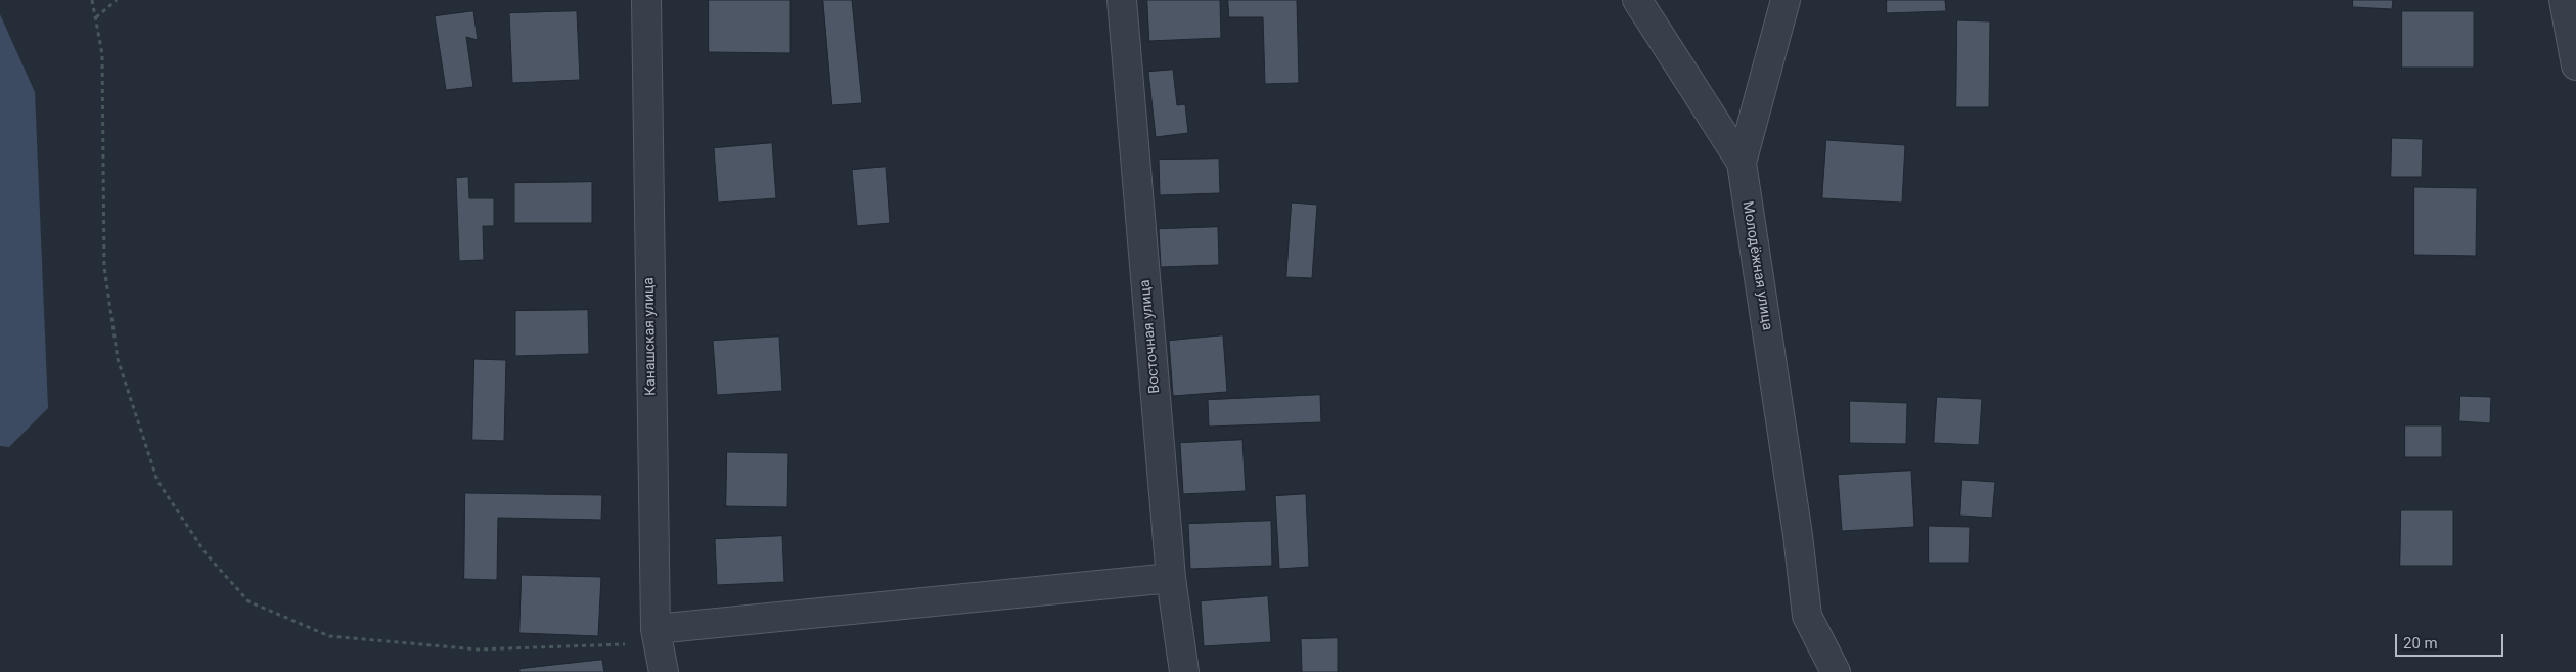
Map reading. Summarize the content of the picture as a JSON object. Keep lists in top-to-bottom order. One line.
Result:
{"streets":{"street":["Молодёжная улица","Канашская улица","Восточная улица"]},"scale_bar":"20 m"}
